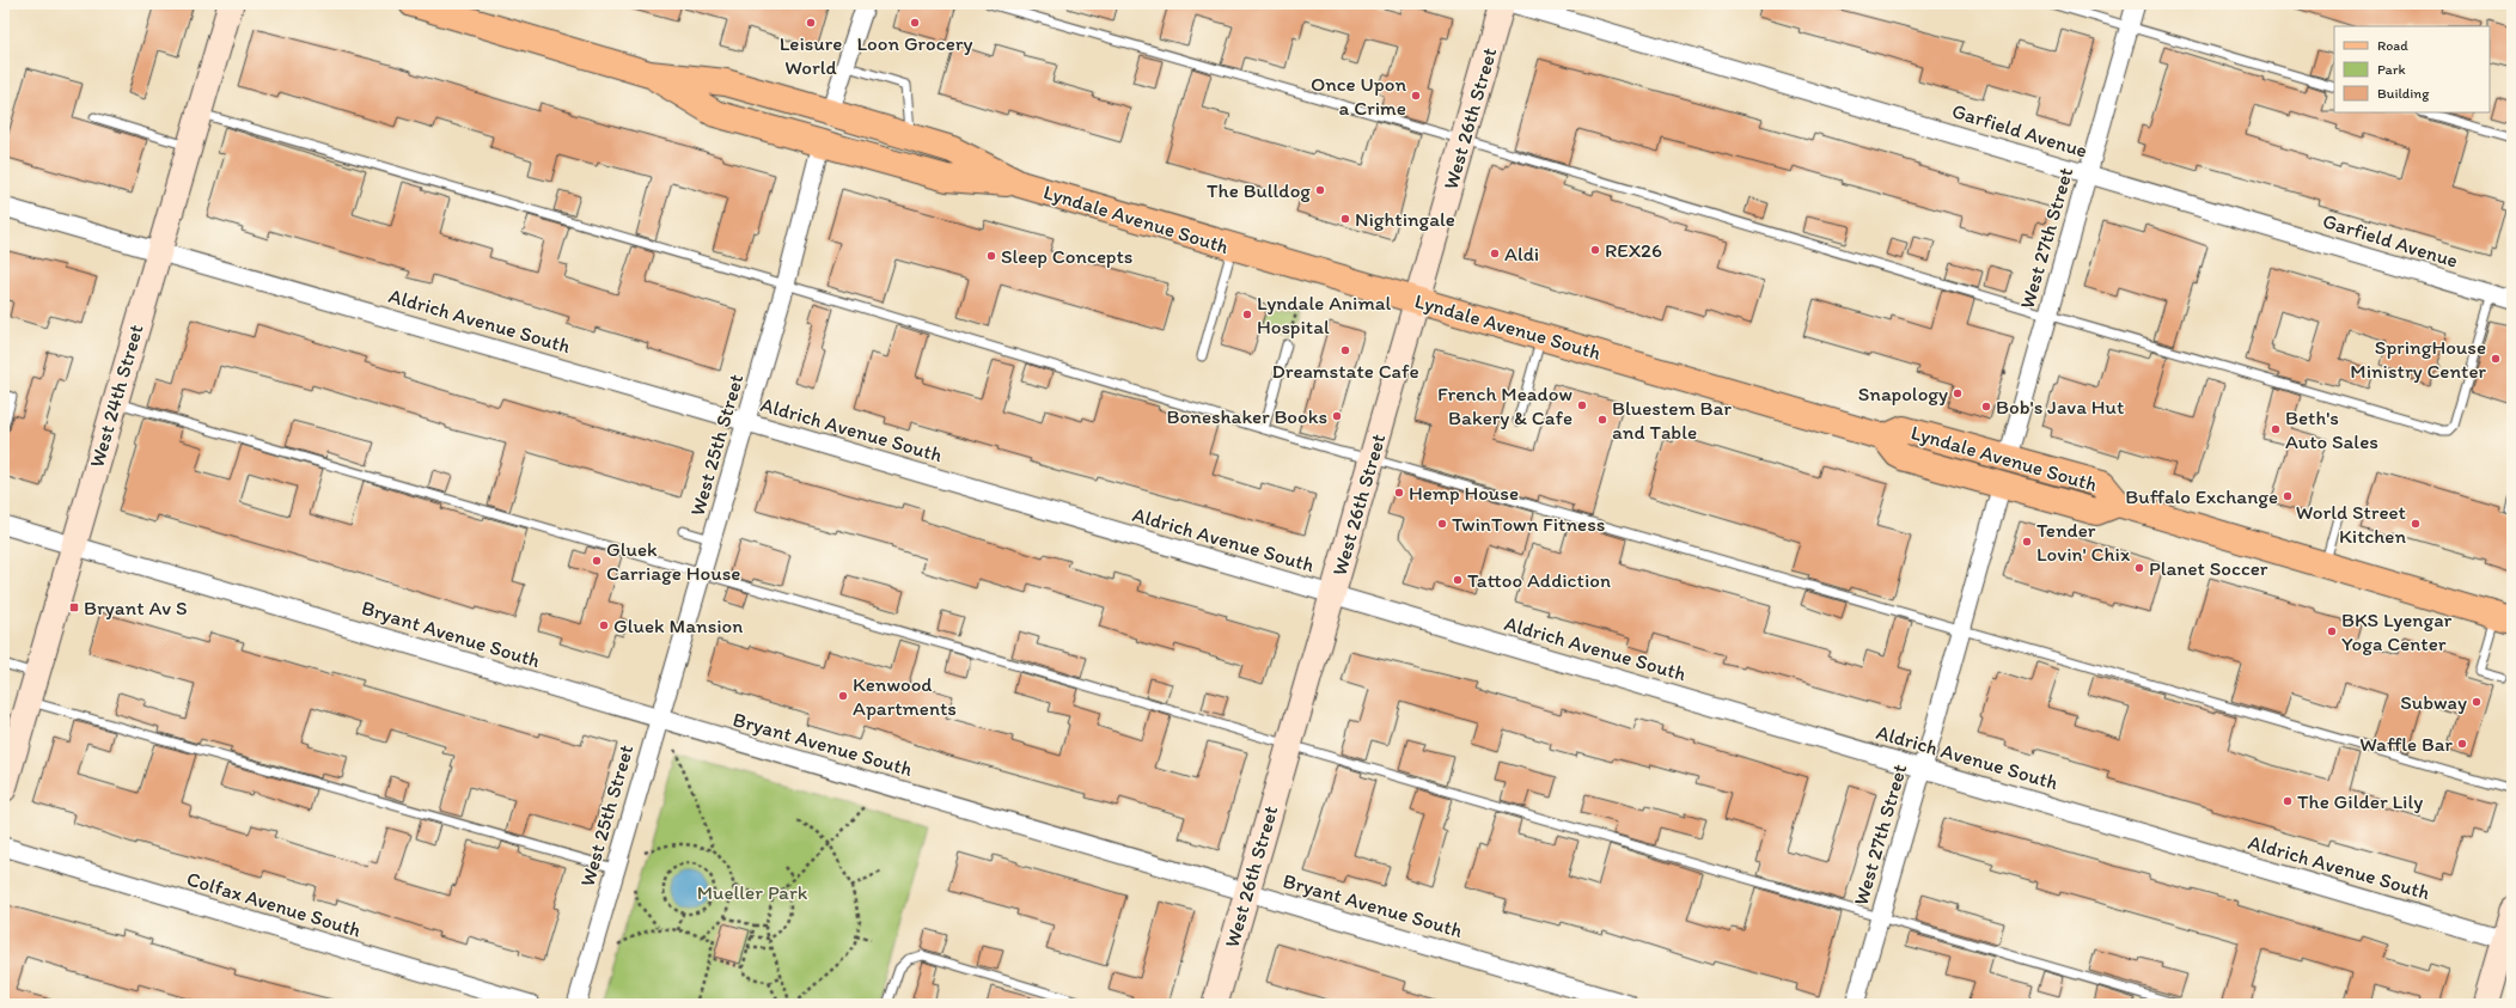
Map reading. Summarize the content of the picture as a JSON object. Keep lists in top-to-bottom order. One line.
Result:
{"streets":{"main road":["Lyndale Avenue South"],"street":["West 26th Street","Garfield Avenue","West 27th Street","Aldrich Avenue South","West 24th Street","West 25th Street","Bryant Avenue South","Colfax Avenue South"]},"crossings":[["West 26th Street","Lyndale Avenue South"],["West 26th Street","Aldrich Avenue South"],["West 26th Street","Bryant Avenue South"],["Garfield Avenue","West 27th Street"],["Lyndale Avenue South","West 27th Street"],["Lyndale Avenue South","West 25th Street"],["West 27th Street","Aldrich Avenue South"],["Aldrich Avenue South","West 24th Street"],["Aldrich Avenue South","West 25th Street"],["West 24th Street","Bryant Avenue South"],["West 25th Street","Bryant Avenue South"]],"parks":["Mueller Park"],"places":{"other":["Leisure World","Loon Grocery","Once Upon a Crime","The Bulldog","Nightingale","REX26","Aldi","Sleep Concepts","Lyndale Animal Hospital","Dreamstate Cafe","SpringHouse Ministry Center","Snapology","French Meadow Bakery & Cafe","Bob's Java Hut","Boneshaker Books","Bluestem Bar and Table","Beth's Auto Sales","Hemp House","Buffalo Exchange","TwinTown Fitness","World Street Kitchen","Tender Lovin' Chix","Gluek Carriage House","Planet Soccer","Tattoo Addiction","Gluek Mansion","BKS Lyengar Yoga Center","Kenwood Apartments","Subway","Waffle Bar","The Gilder Lily"],"transit":["Bryant Av S"]},"legend":["Road","Park","Building"]}
